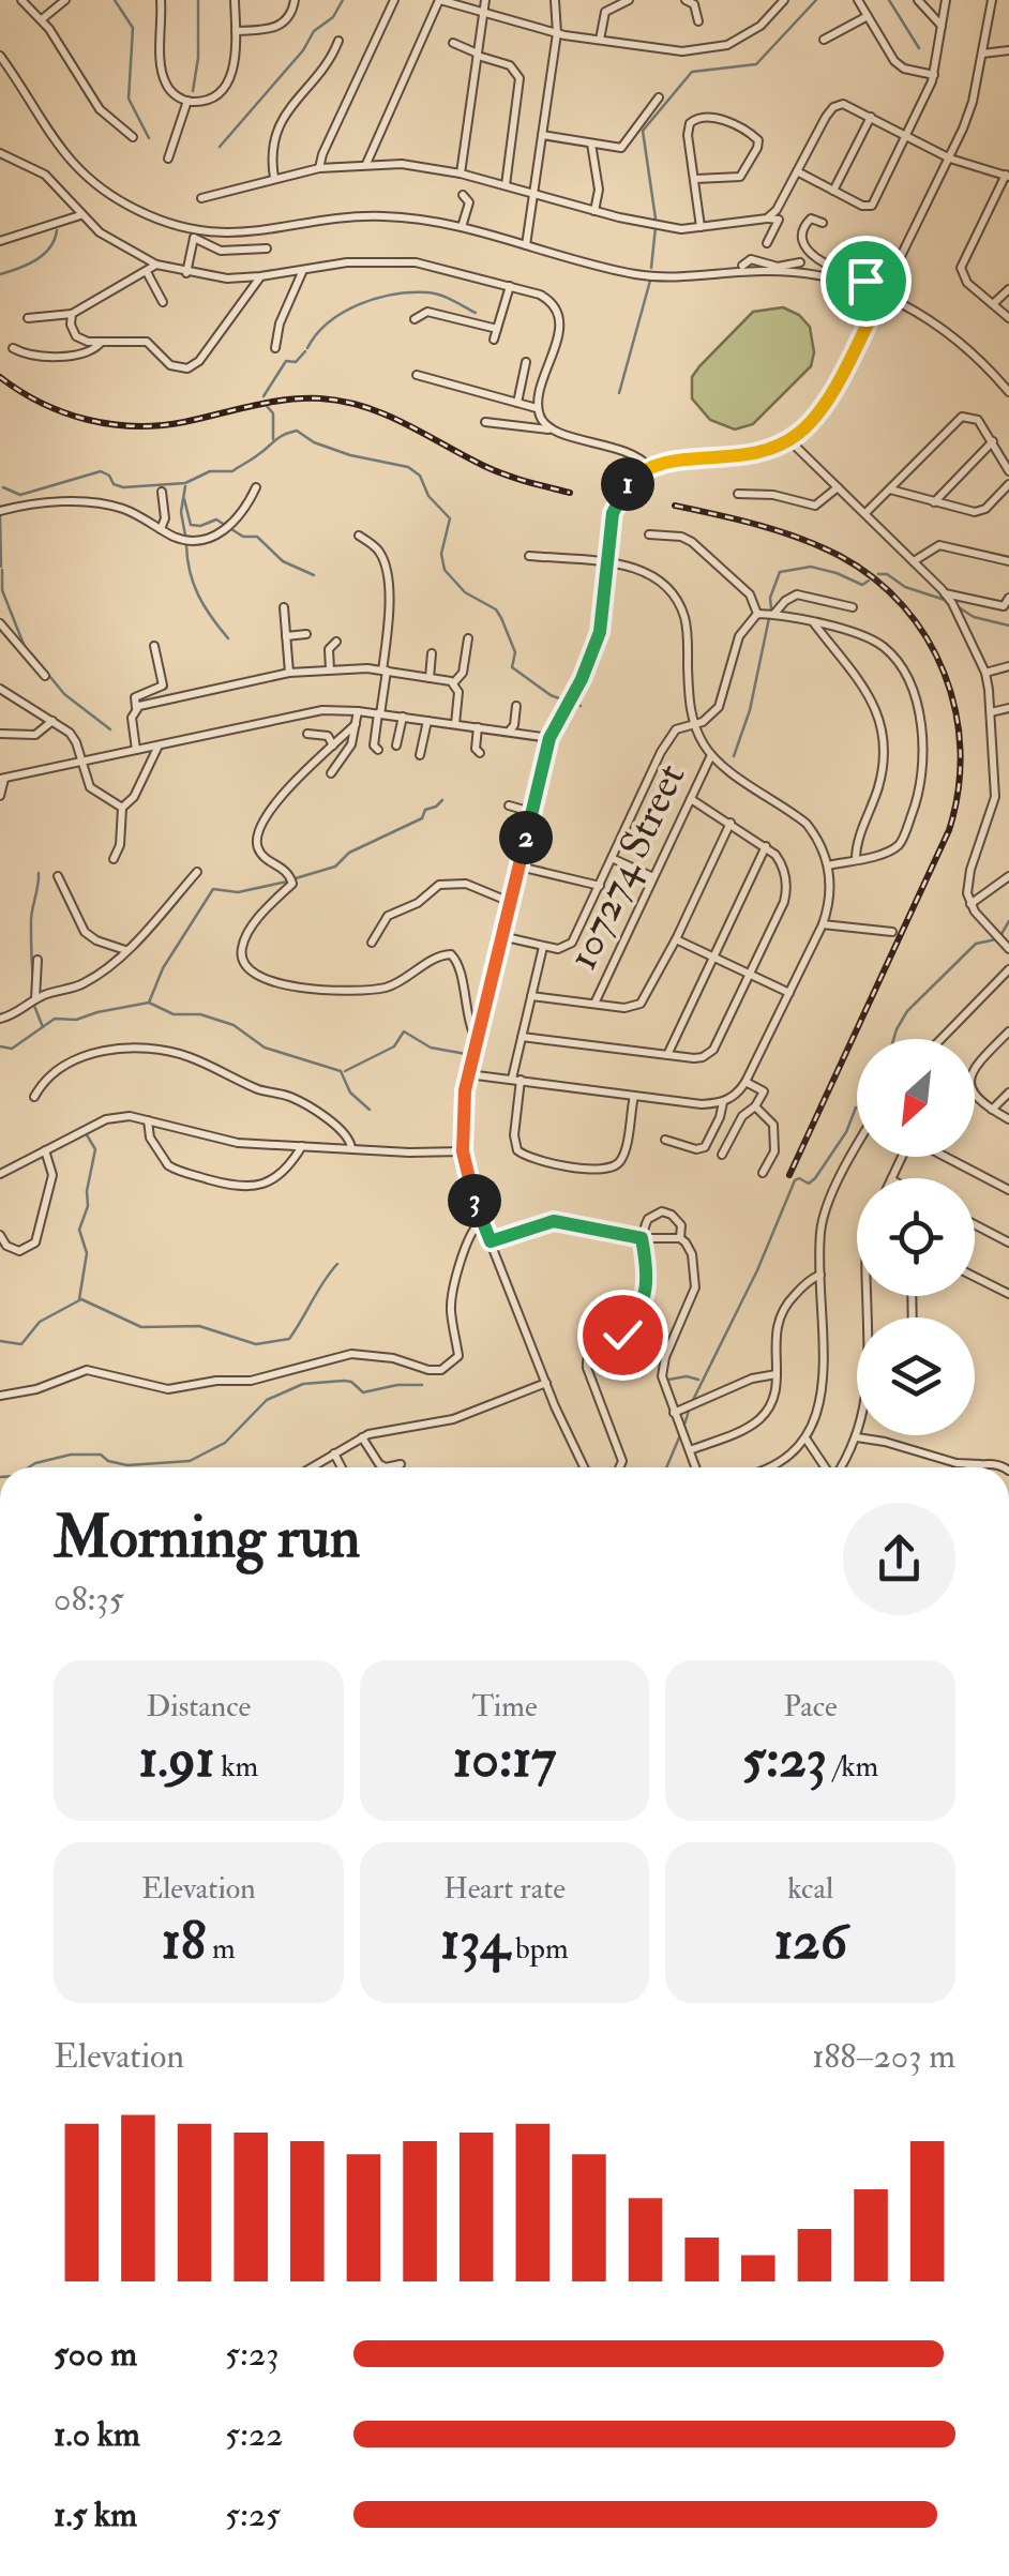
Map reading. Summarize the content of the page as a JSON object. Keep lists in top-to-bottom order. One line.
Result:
{"streets":{"street":["107274 Street"]},"north":"bottom left","page":{"pins":["1","2","3"],"heading":["Morning run","08:35"],"stats":[["Distance","1.91 km"],["Time","10:17"],["Pace","5:23 /km"],["Elevation","18 m"],["Heart rate","134 bpm"],["kcal","126"]],"chart":["Elevation","188–203 m"],"list":[{"name":"500 m","note":"5:23"},{"name":"1.0 km","note":"5:22"},{"name":"1.5 km","note":"5:25"}]}}
